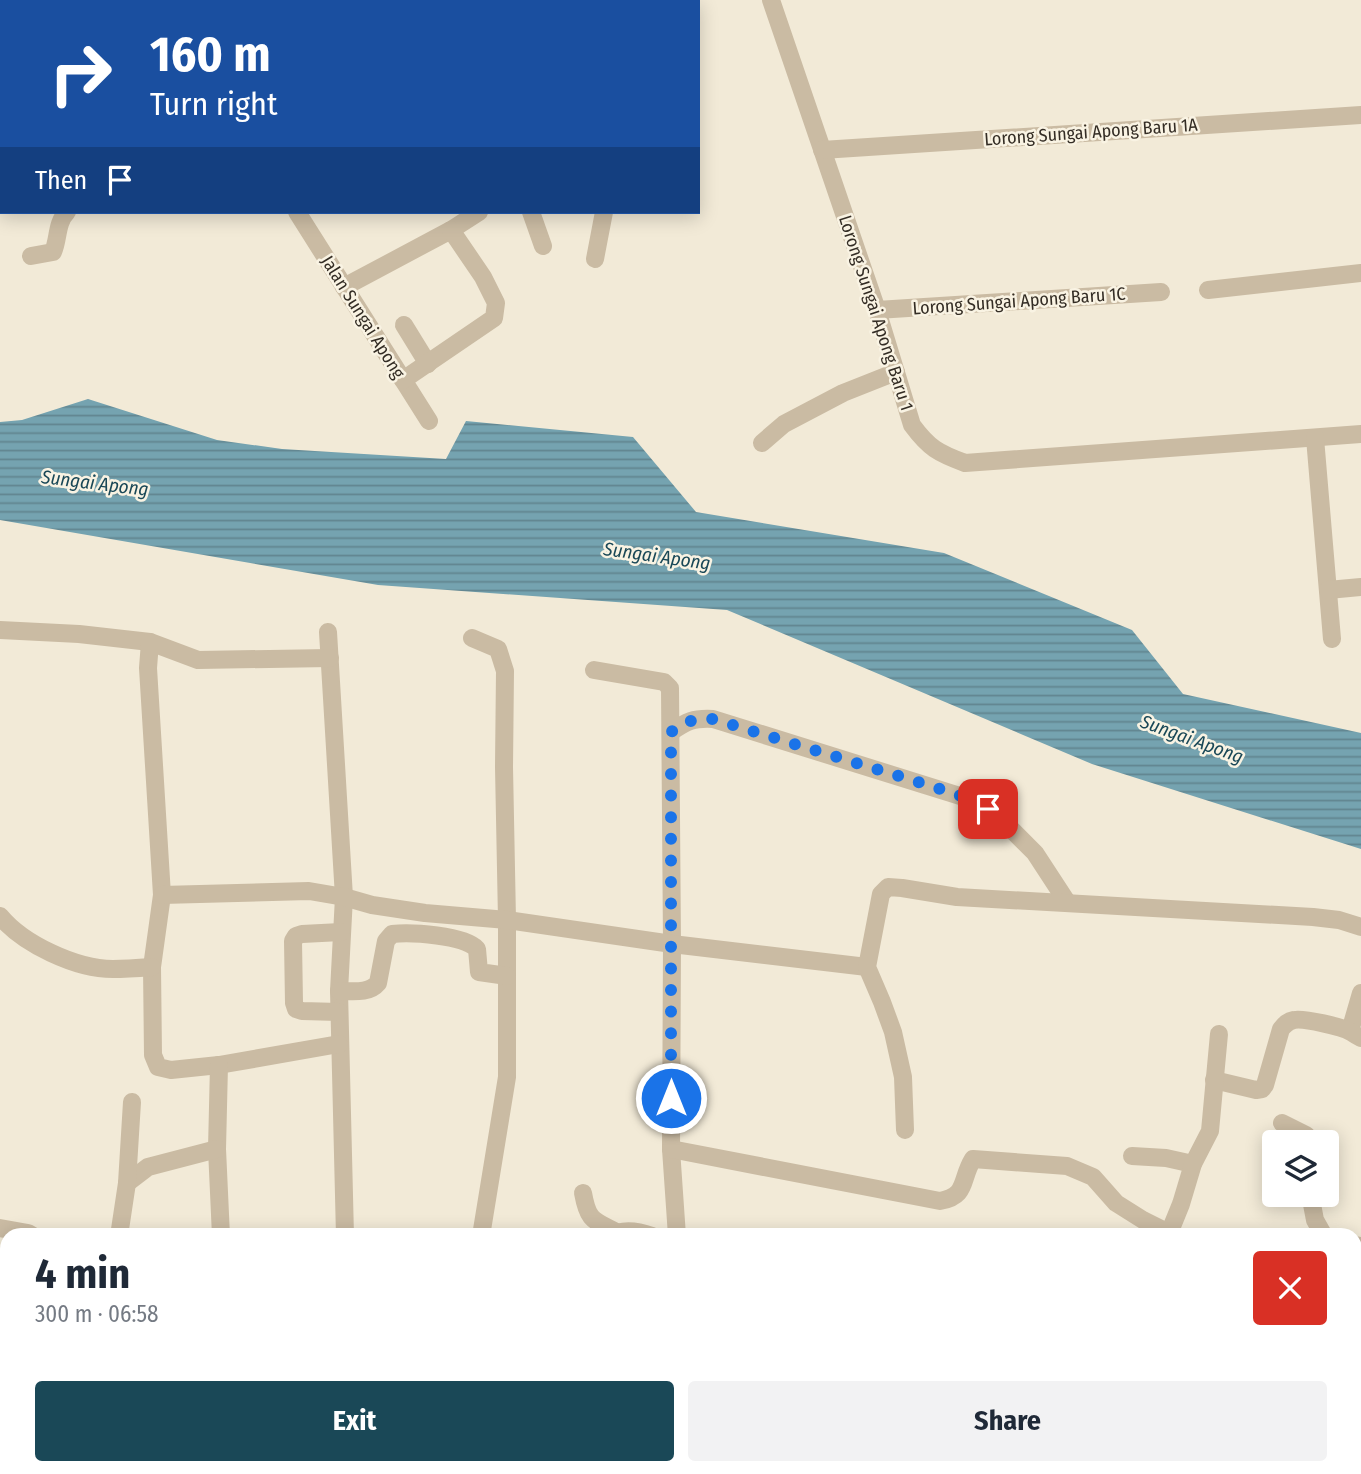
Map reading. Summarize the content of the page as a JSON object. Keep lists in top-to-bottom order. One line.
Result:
{"streets":{"street":["Lorong Sungai Apong Baru 1A","Lorong Sungai Apong Baru 1C","Lorong Sungai Apong Baru 1","Jalan Sungai Apong"]},"crossings":[["Lorong Sungai Apong Baru 1A","Lorong Sungai Apong Baru 1"],["Lorong Sungai Apong Baru 1C","Lorong Sungai Apong Baru 1"]],"water":["Sungai Apong"],"page":{"turn":["160 m","Turn right"],"then":"Then","heading":["4 min","300 m · 06:58"],"buttons":["Exit","Share"]}}
